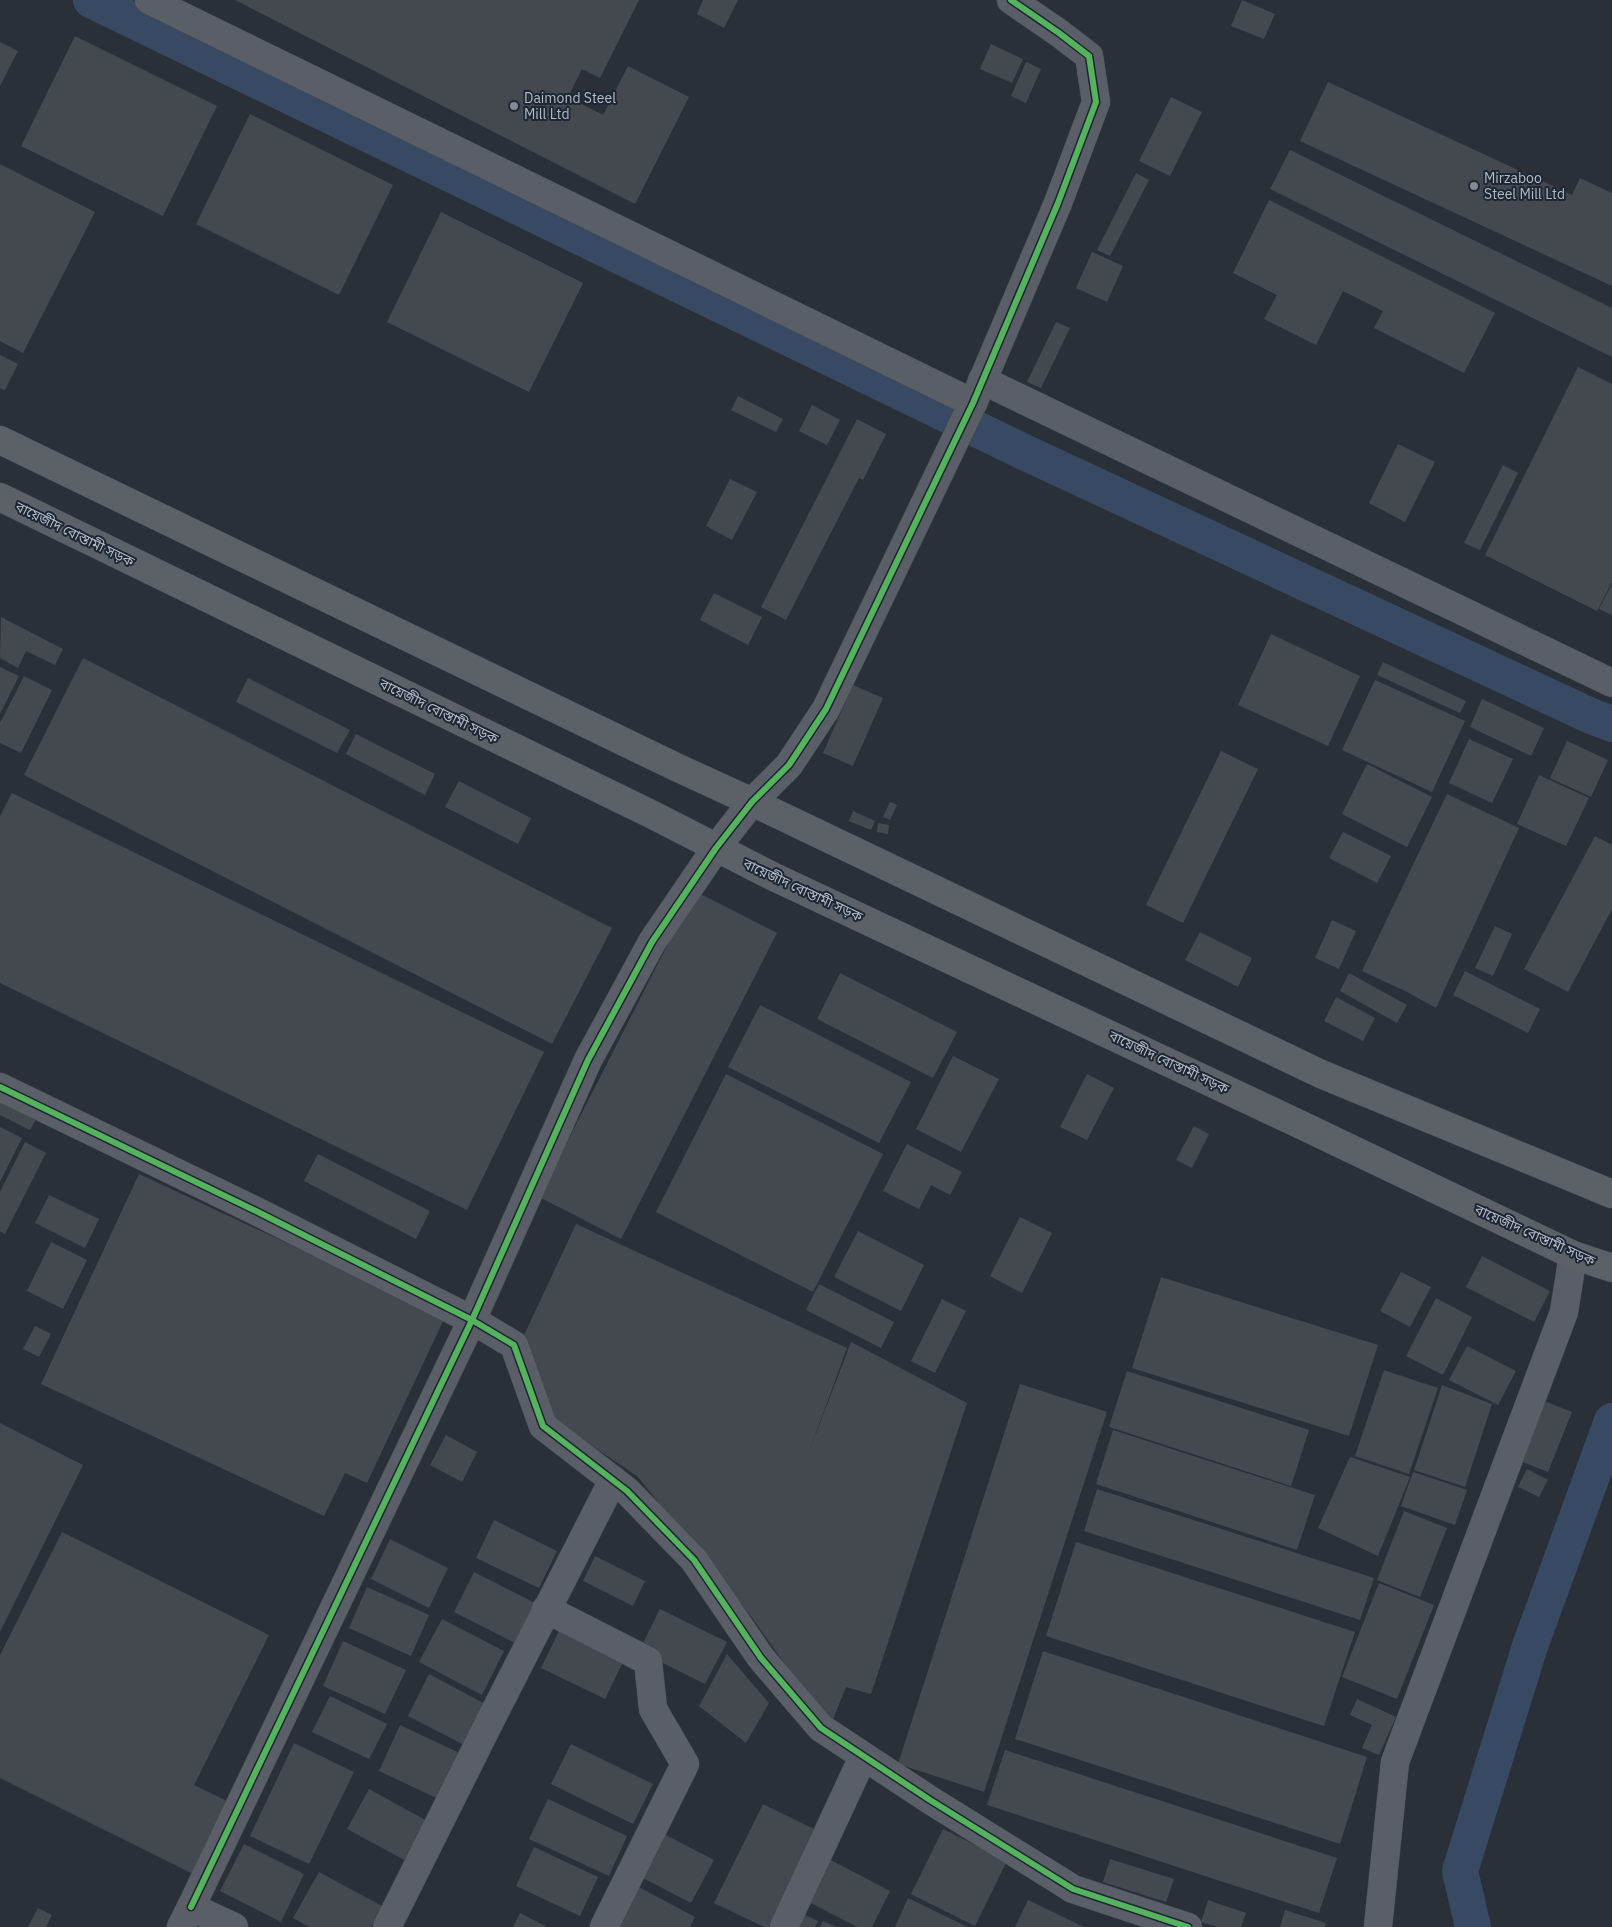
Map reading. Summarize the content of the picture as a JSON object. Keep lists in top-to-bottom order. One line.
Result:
{"streets":{"main road":["বায়েজীদ বোস্তামী সড়ক"]},"places":["Daimond Steel Mill Ltd","Mirzaboo Steel Mill Ltd"]}
